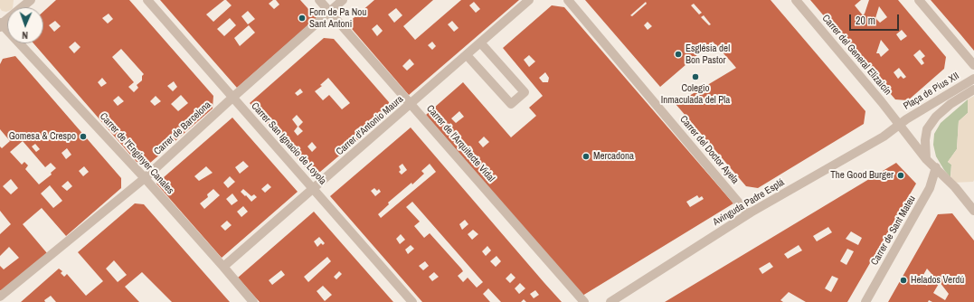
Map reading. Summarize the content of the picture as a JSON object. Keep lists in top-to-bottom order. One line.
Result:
{"streets":{"street":["Carrer del General Elizaicín","Plaça de Pius XII","Carrer d'Antonio Maura","Carrer de Barcelona","Carrer San Ignacio de Loyola","Carrer de l'Arquitecte Vidal","Carrer del Doctor Ayela","Carrer de l'Enginyer Canales","Avinguda Padre Esplá","Carrer de Sant Mateu"]},"crossings":[["Carrer del General Elizaicín","Plaça de Pius XII"],["Carrer del General Elizaicín","Avinguda Padre Esplá"],["Plaça de Pius XII","Avinguda Padre Esplá"],["Plaça de Pius XII","Carrer de Sant Mateu"],["Carrer d'Antonio Maura","Carrer San Ignacio de Loyola"],["Carrer d'Antonio Maura","Carrer de l'Arquitecte Vidal"],["Carrer d'Antonio Maura","Carrer de l'Enginyer Canales"],["Carrer de Barcelona","Carrer San Ignacio de Loyola"],["Carrer de Barcelona","Carrer de l'Arquitecte Vidal"],["Carrer de Barcelona","Carrer de l'Enginyer Canales"],["Carrer del Doctor Ayela","Avinguda Padre Esplá"]],"places":["Forn de Pa Nou Sant Antoni","Església del Bon Pastor","Colegio Inmaculada del Pla","Gomesa & Crespo","Mercadona","The Good Burger","Helados Verdú"],"scale_bar":"20 m","north":"bottom"}
